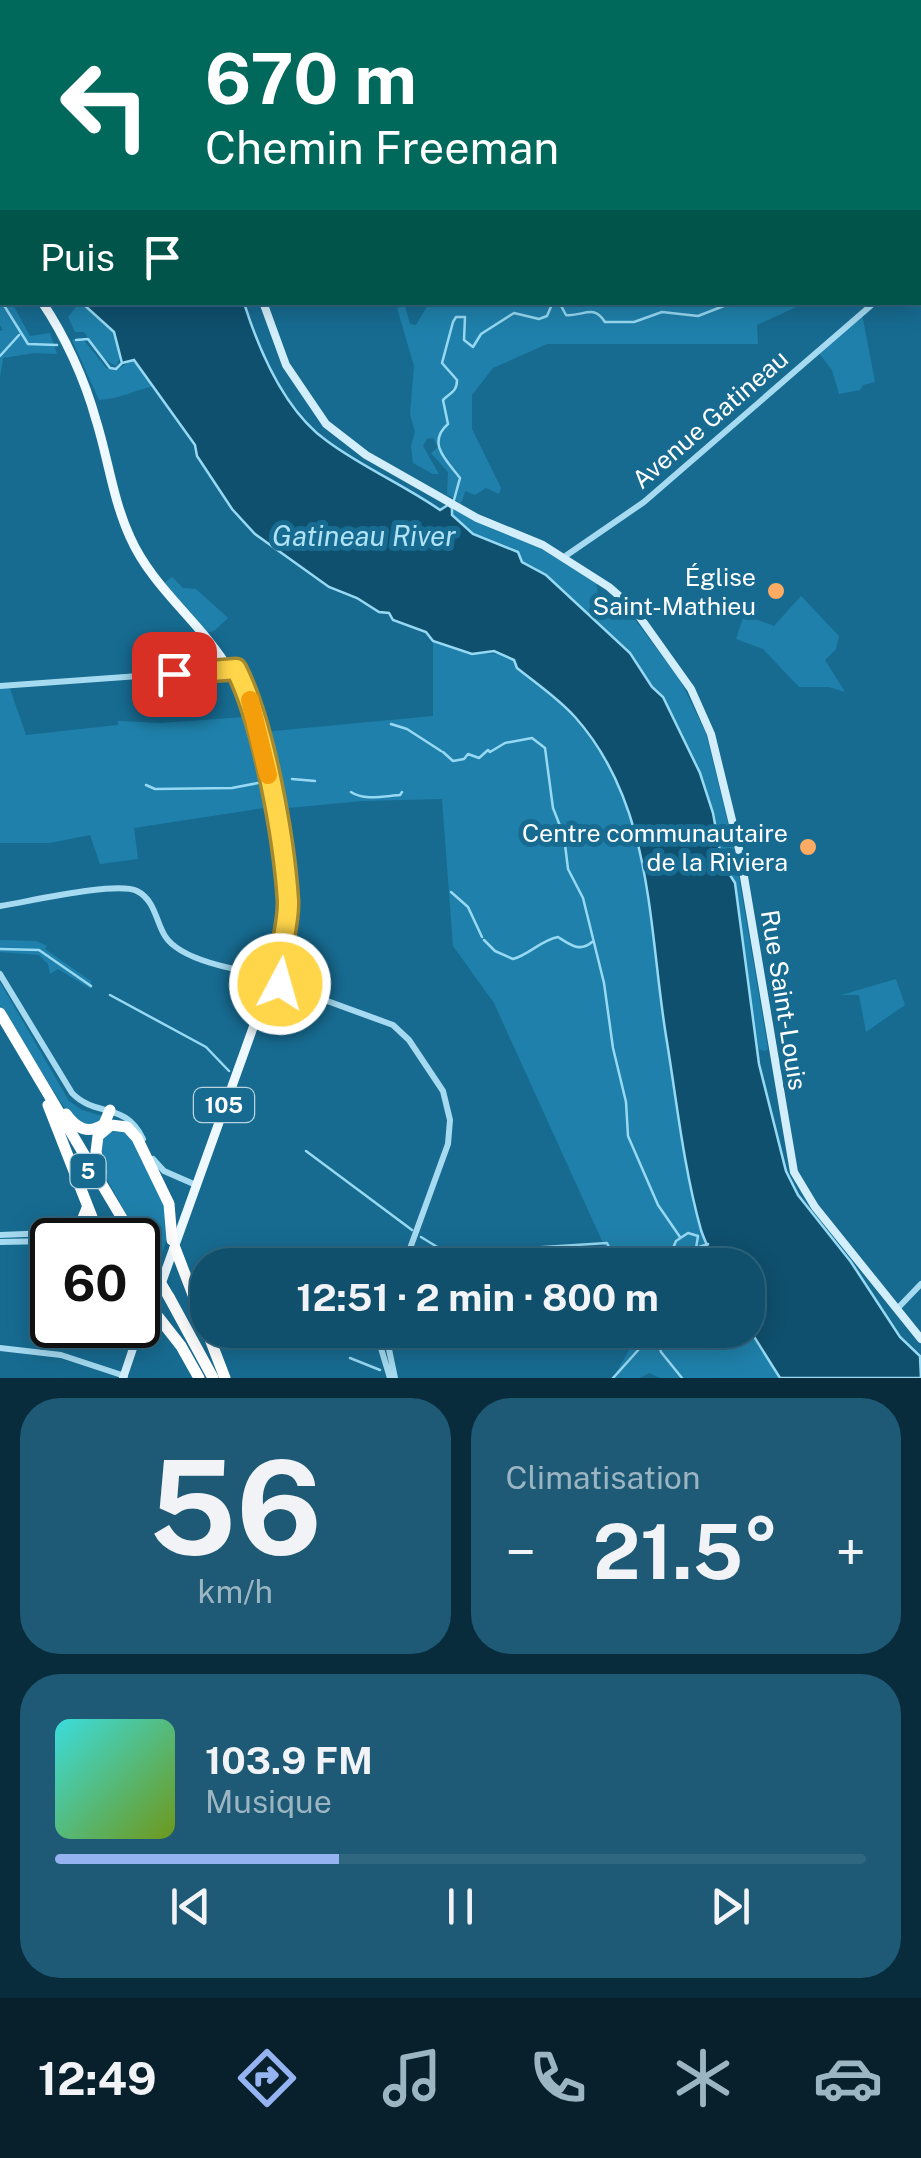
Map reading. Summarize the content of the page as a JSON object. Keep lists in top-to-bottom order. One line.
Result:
{"streets":{"highway":["5"],"main road":["Rue Saint-Louis","105"],"street":["Avenue Gatineau"]},"crossings":[["Avenue Gatineau","Rue Saint-Louis"]],"water":["Gatineau River"],"places":["Église Saint-Mathieu","Centre communautaire de la Riviera"],"page":{"turn":["670 m","Chemin Freeman"],"then":"Puis","limit":"60","trip":"12:51 · 2 min · 800 m","tile":[["56","km/h"],"Climatisation"],"heat":["−","21.5°","+"],"song":["103.9 FM","Musique"],"tabs":"12:49"}}
